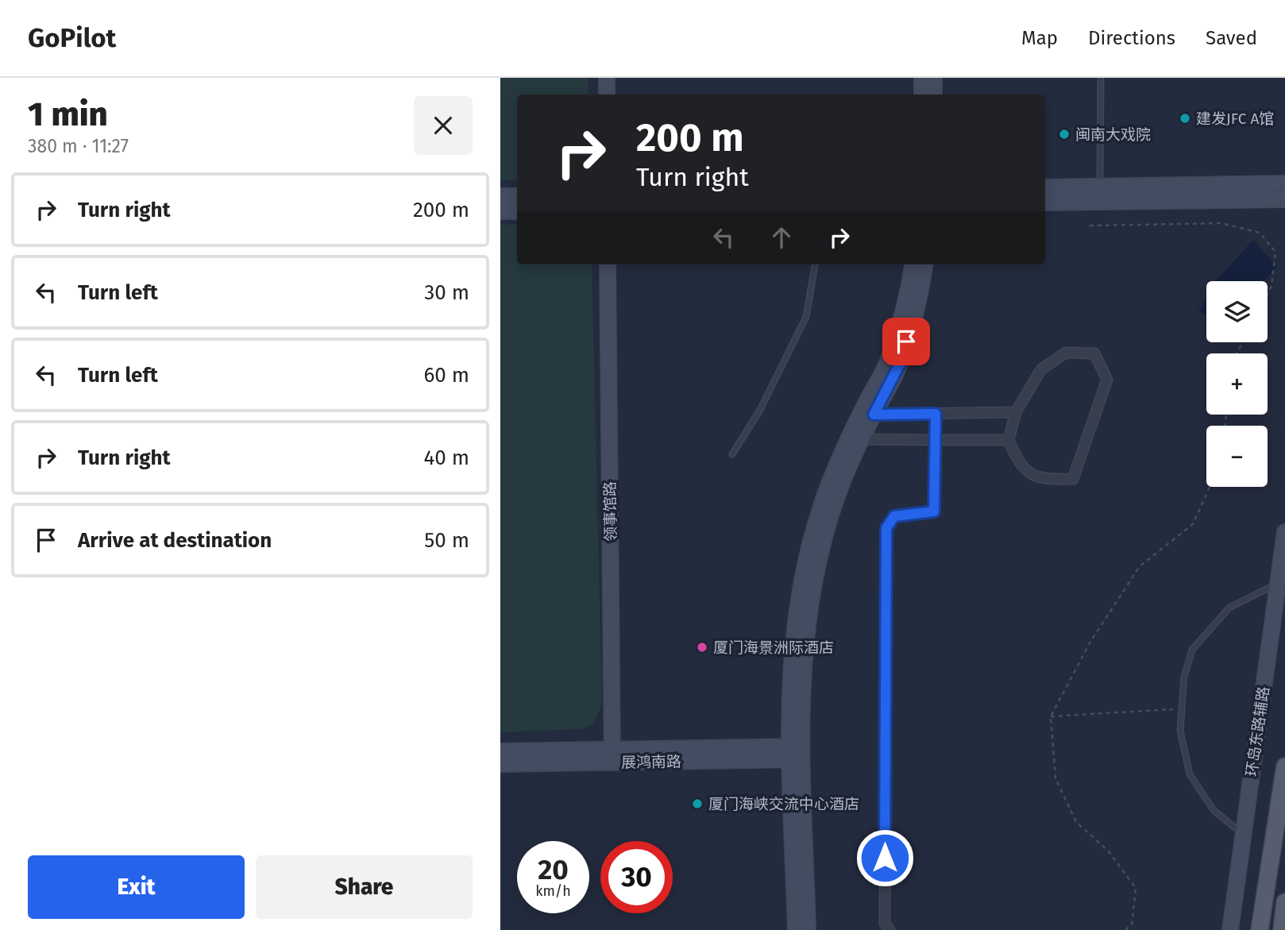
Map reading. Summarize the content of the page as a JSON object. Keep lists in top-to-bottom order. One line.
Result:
{"streets":{"main road":["领事馆路","环岛东路辅路","展鸿南路"]},"crossings":[["领事馆路","展鸿南路"]],"places":["建发JFC A馆","闽南大戏院","厦门海景洲际酒店","厦门海峡交流中心酒店"],"page":{"header":"GoPilot","nav":["Map","Directions","Saved"],"heading":["1 min","380 m · 11:27"],"turn":["200 m","Turn right"],"list":[{"name":"Turn right","value":"200 m"},{"name":"Turn left","value":"30 m"},{"name":"Turn left","value":"60 m"},{"name":"Turn right","value":"40 m"},{"name":"Arrive at destination","value":"50 m"}],"map_buttons":["+","−"],"speed":"20 km/h","limit":"30","buttons":["Exit","Share"]}}
